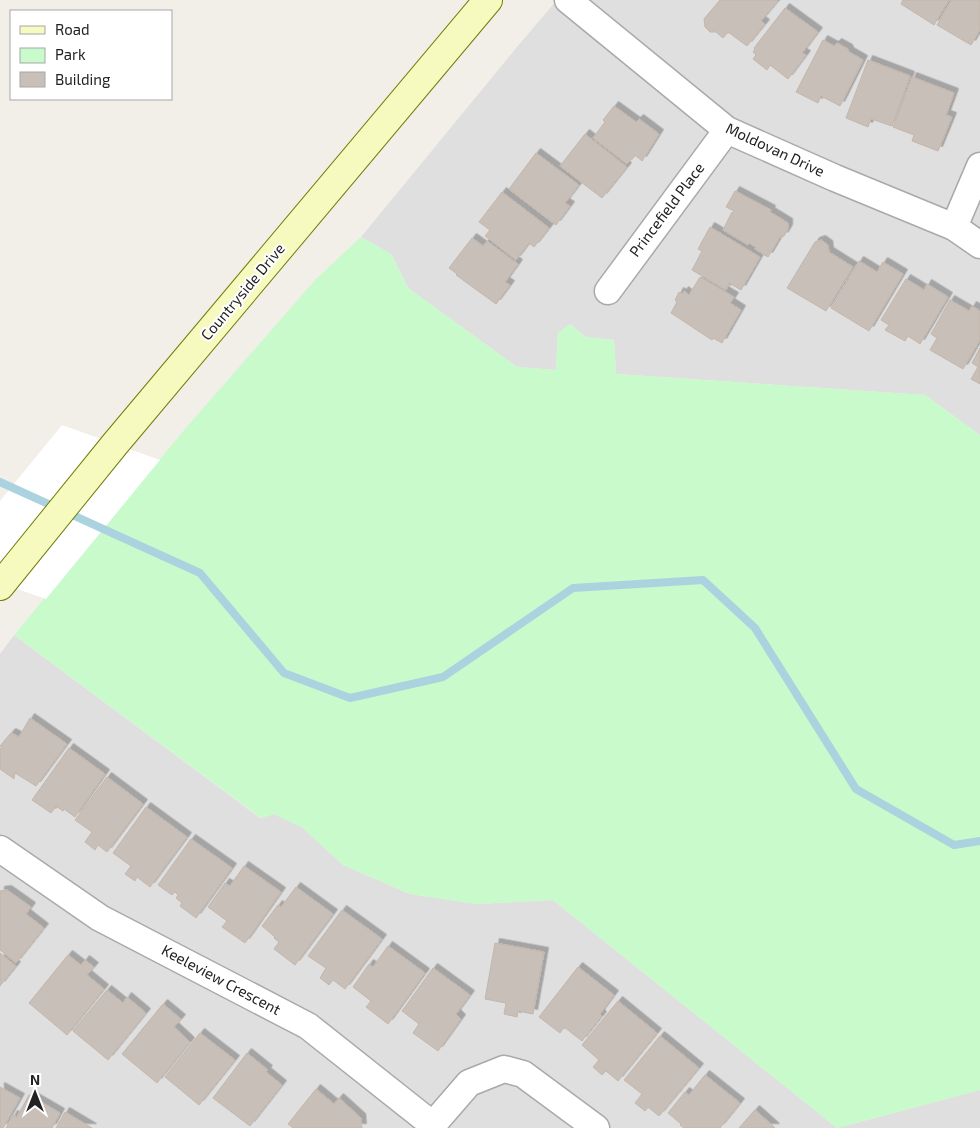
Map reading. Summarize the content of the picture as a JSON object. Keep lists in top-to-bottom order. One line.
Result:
{"streets":{"main road":["Countryside Drive"],"street":["Moldovan Drive","Princefield Place","Keeleview Crescent"]},"crossings":[["Moldovan Drive","Princefield Place"]],"legend":["Road","Park","Building"],"north":"top"}
